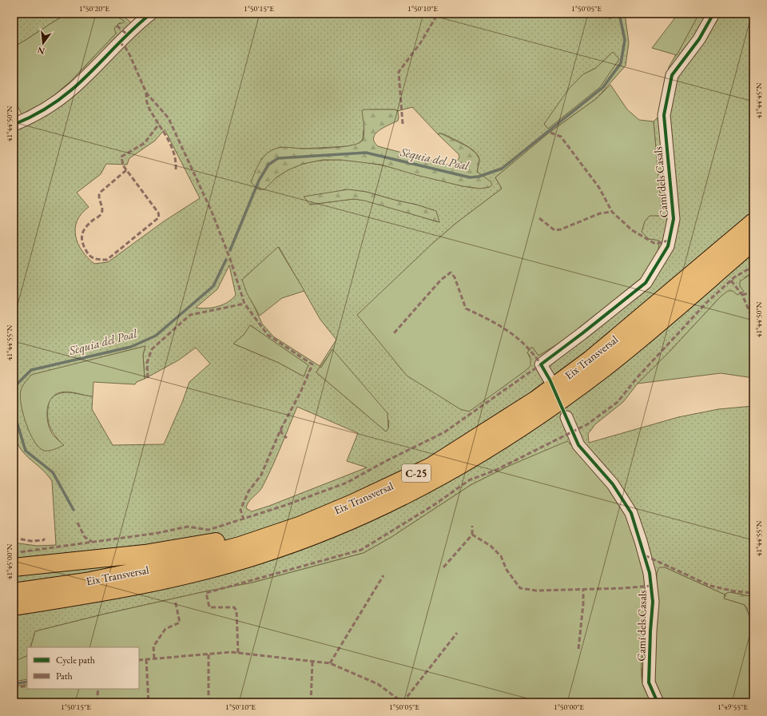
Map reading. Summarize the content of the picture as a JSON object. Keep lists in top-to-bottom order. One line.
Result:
{"streets":{"highway":["Eix Transversal","C-25"],"street":["Camí dels Casals"]},"water":["Sèquia del Poal"],"legend":["Cycle path","Path"],"north":"bottom","coordinates":["1°50'20\"E","1°50'15\"E","1°50'10\"E","1°50'05\"E","41°44'45\"N","41°44'50\"N","41°44'55\"N","41°45'00\"N","1°50'00\"E","1°49'55\"E"]}
